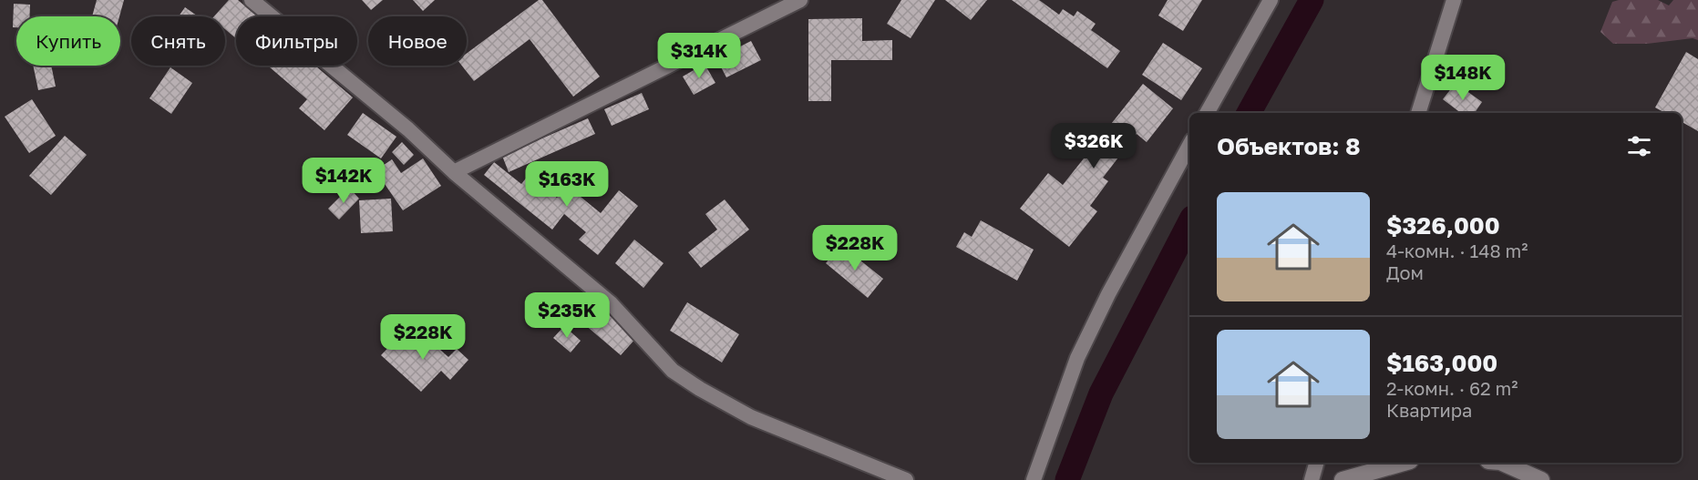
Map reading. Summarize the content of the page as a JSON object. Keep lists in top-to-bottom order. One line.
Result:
{"page":{"chip":["Купить","Снять","Фильтры","Новое"],"price":["$314K","$148K","$326K","$142K","$163K","$228K","$235K","$228K"],"heading":"Объектов: 8","list":[{"name":"$326,000","note":"4-комн. · 148 m² · Дом"},{"name":"$163,000","note":"2-комн. · 62 m² · Квартира"}]}}
